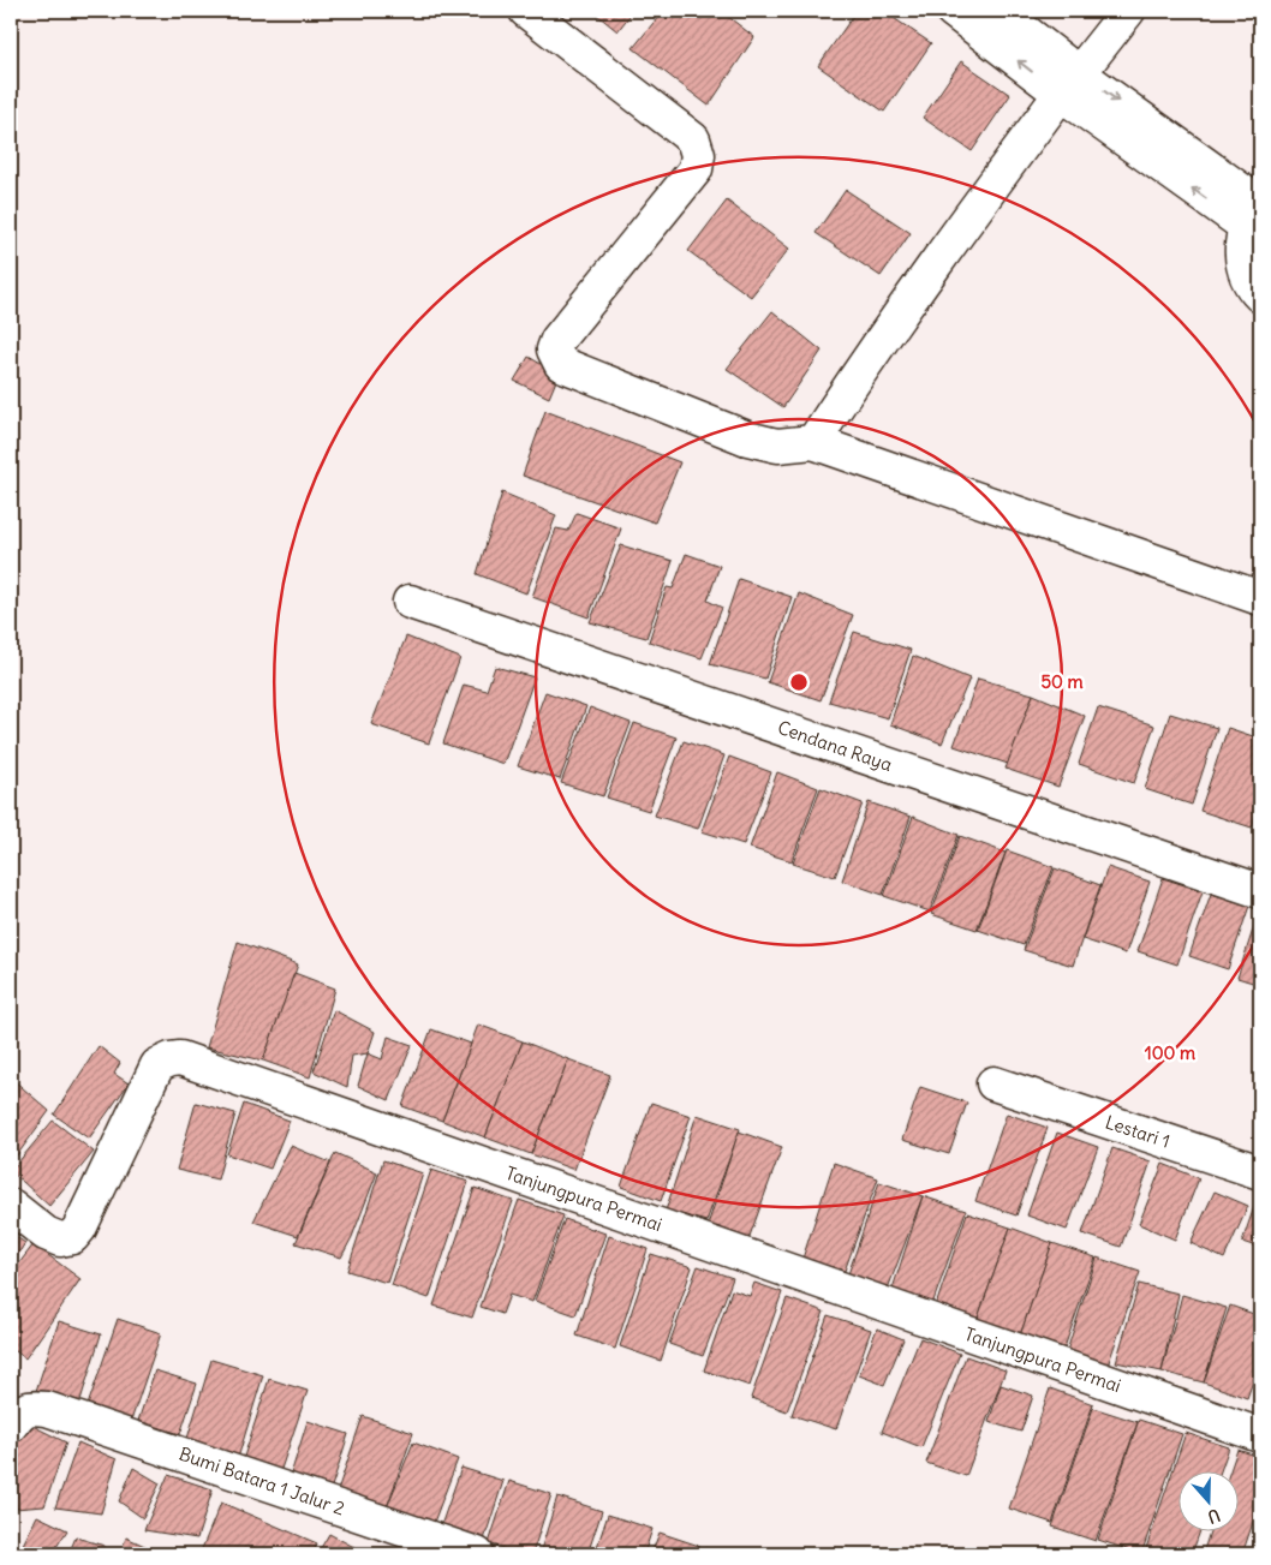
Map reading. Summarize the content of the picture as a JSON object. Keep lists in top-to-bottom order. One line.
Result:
{"streets":{"street":["Cendana Raya","Lestari 1","Tanjungpura Permai","Bumi Batara 1 Jalur 2"]},"north":"bottom","rings":["50 m","100 m"]}
